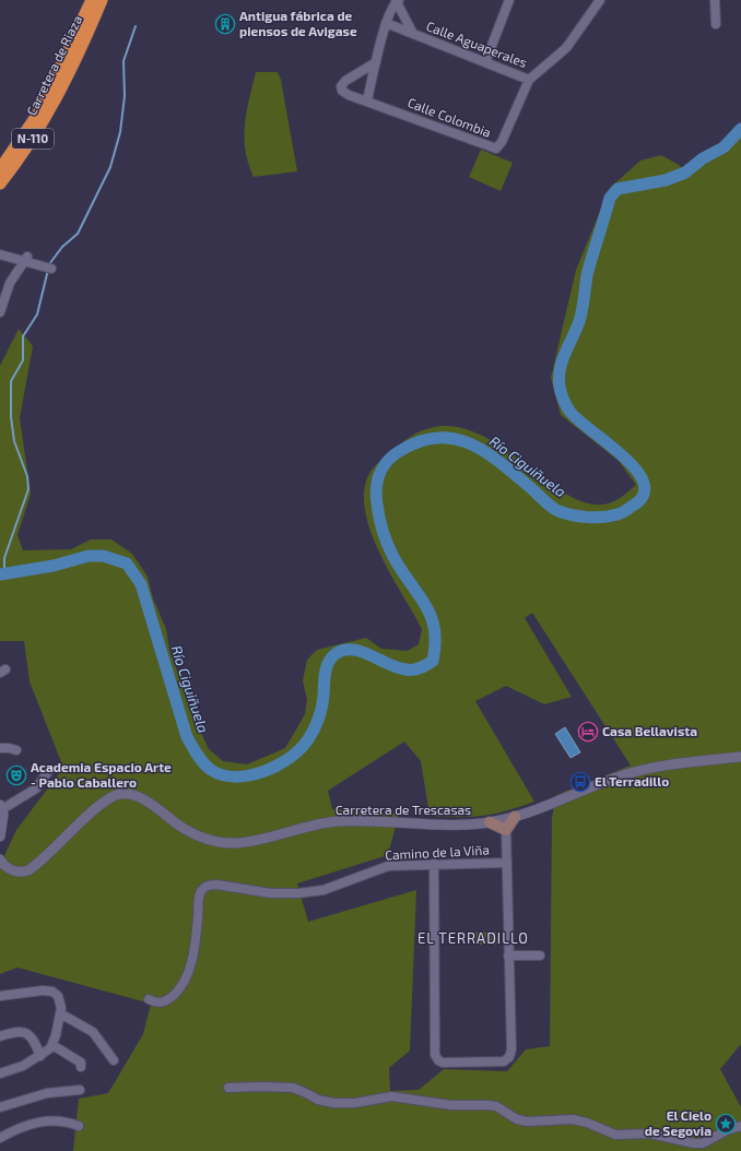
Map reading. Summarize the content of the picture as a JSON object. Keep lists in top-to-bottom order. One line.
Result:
{"streets":{"highway":["Carretera de Riaza","N-110"],"street":["Calle Aguaperales","Calle Colombia","Carretera de Trescasas","Camino de la Viña"]},"crossings":[["Calle Aguaperales","Calle Colombia"]],"districts":["EL TERRADILLO"],"water":["Río Ciguiñuela"],"places":{"building":["Antigua fábrica de piensos de Avigase"],"hotel":["Casa Bellavista"],"theatre":["Academia Espacio Arte - Pablo Caballero"],"bus stop":["El Terradillo"],"place":["El Cielo de Segovia"]}}
